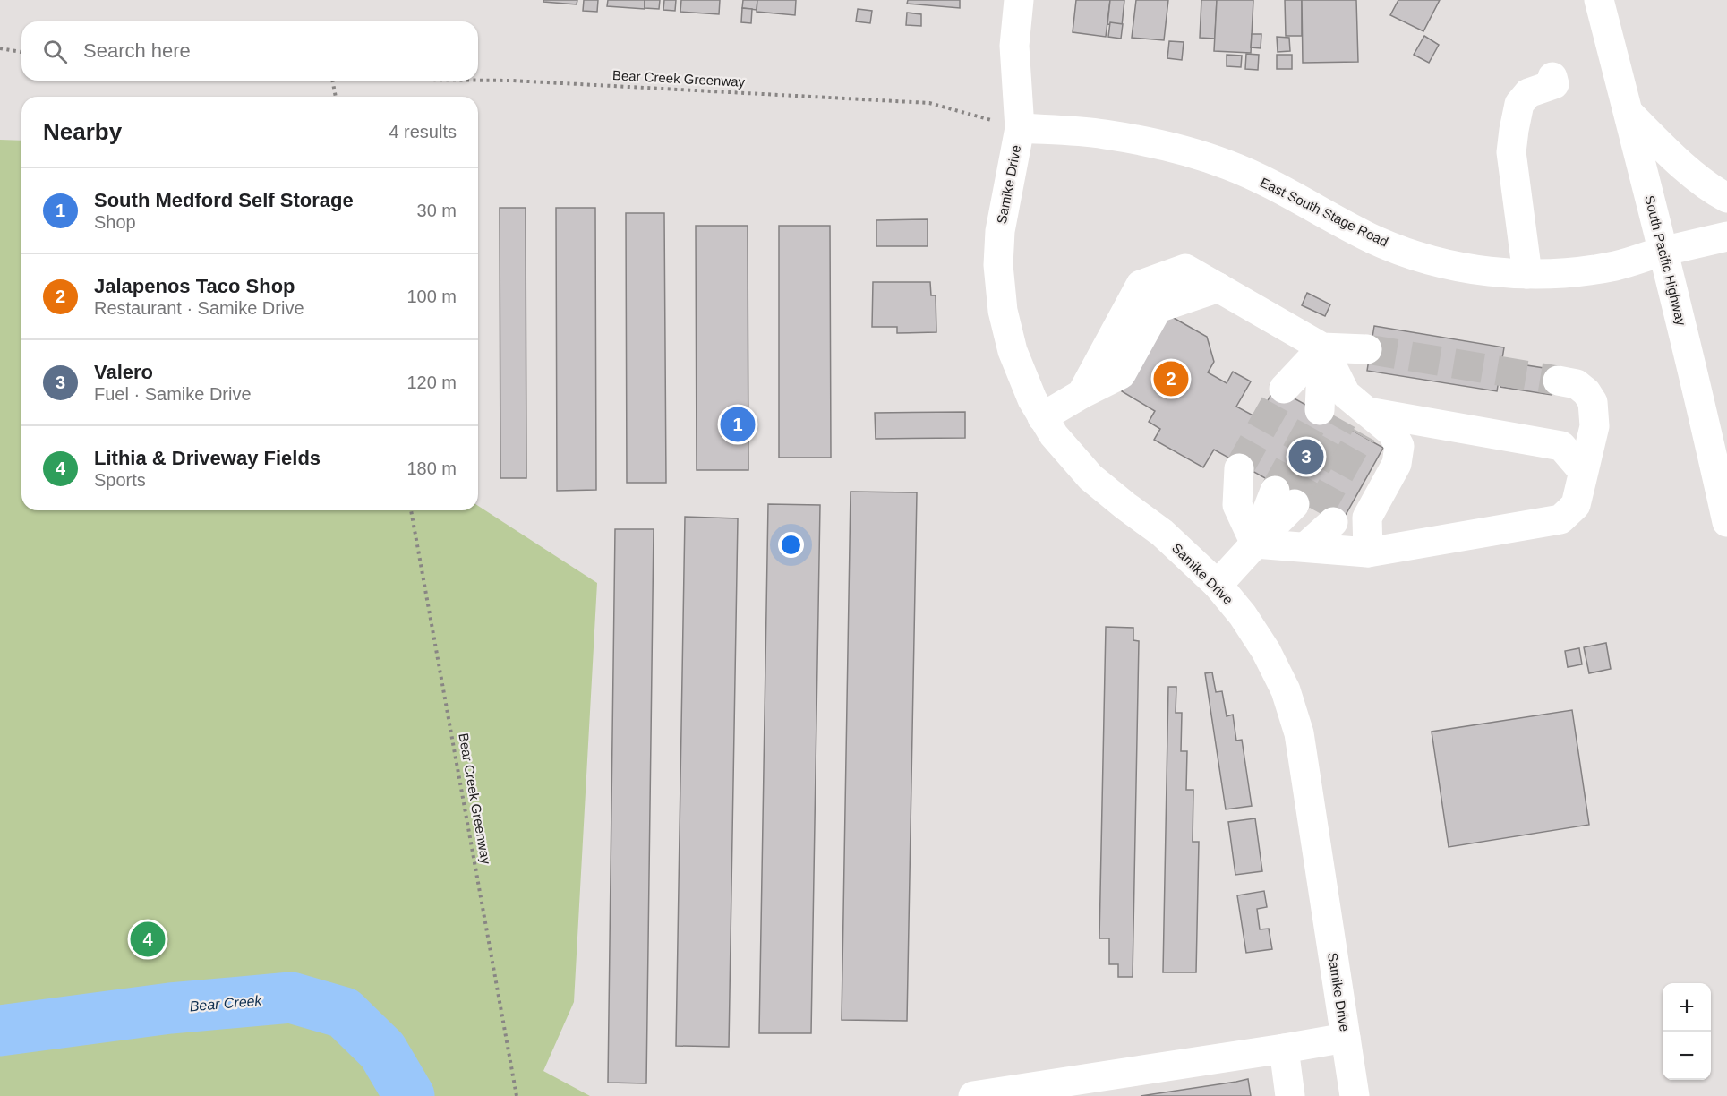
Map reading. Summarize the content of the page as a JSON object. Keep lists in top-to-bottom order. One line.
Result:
{"streets":{"street":["Samike Drive","East South Stage Road","South Pacific Highway"],"path":["Bear Creek Greenway"]},"crossings":[["Bear Creek Greenway","Samike Drive"],["Bear Creek Greenway","East South Stage Road"],["Samike Drive","East South Stage Road"],["East South Stage Road","South Pacific Highway"]],"water":["Bear Creek"],"page":{"search":"Search here","heading":["Nearby","4 results"],"list":[{"mark":"1","name":"South Medford Self Storage","note":"Shop","value":"30 m"},{"mark":"2","name":"Jalapenos Taco Shop","note":"Restaurant · Samike Drive","value":"100 m"},{"mark":"3","name":"Valero","note":"Fuel · Samike Drive","value":"120 m"},{"mark":"4","name":"Lithia & Driveway Fields","note":"Sports","value":"180 m"}],"pins":["2","1","3","4"],"map_buttons":["+","−"]}}
